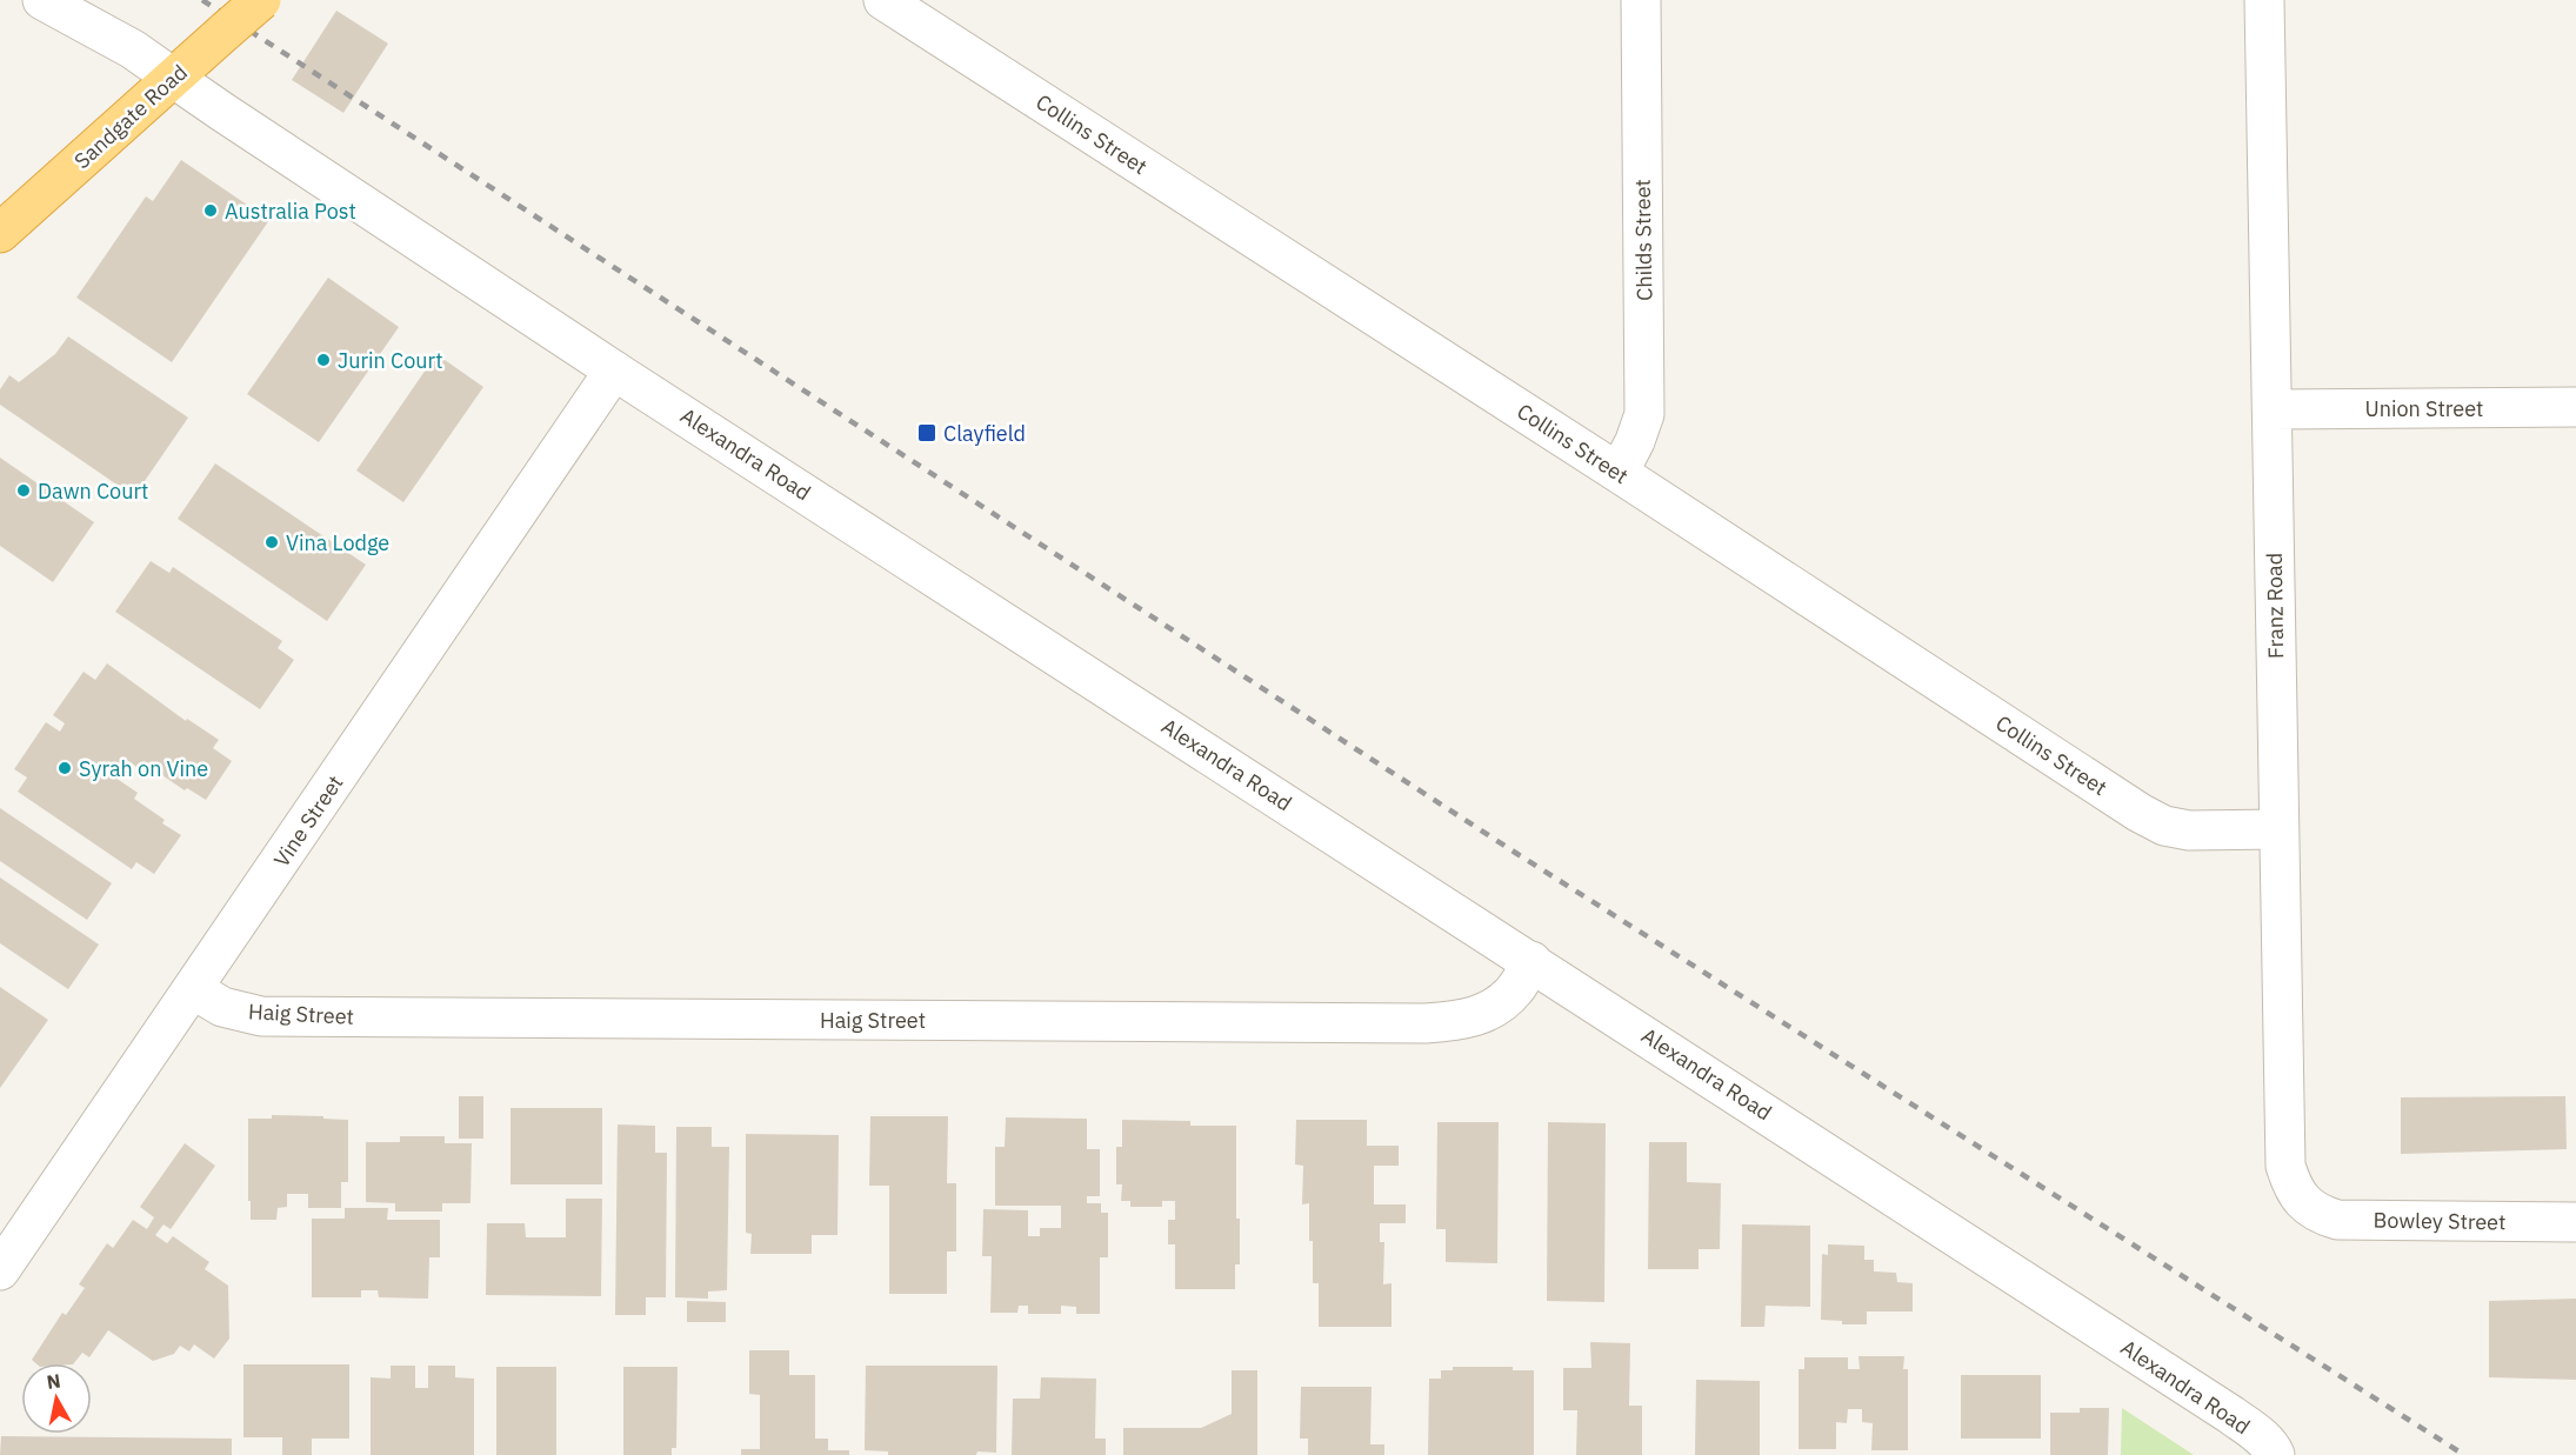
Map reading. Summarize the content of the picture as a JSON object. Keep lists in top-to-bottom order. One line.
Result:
{"streets":{"highway":["Sandgate Road"],"street":["Collins Street","Childs Street","Union Street","Alexandra Road","Franz Road","Vine Street","Haig Street","Bowley Street"]},"crossings":[["Sandgate Road","Alexandra Road"],["Collins Street","Childs Street"],["Collins Street","Franz Road"],["Union Street","Franz Road"],["Alexandra Road","Vine Street"],["Alexandra Road","Haig Street"],["Franz Road","Bowley Street"],["Vine Street","Haig Street"]],"places":{"other":["Australia Post","Jurin Court","Dawn Court","Vina Lodge","Syrah on Vine"],"transit":["Clayfield"]},"north":"top"}
